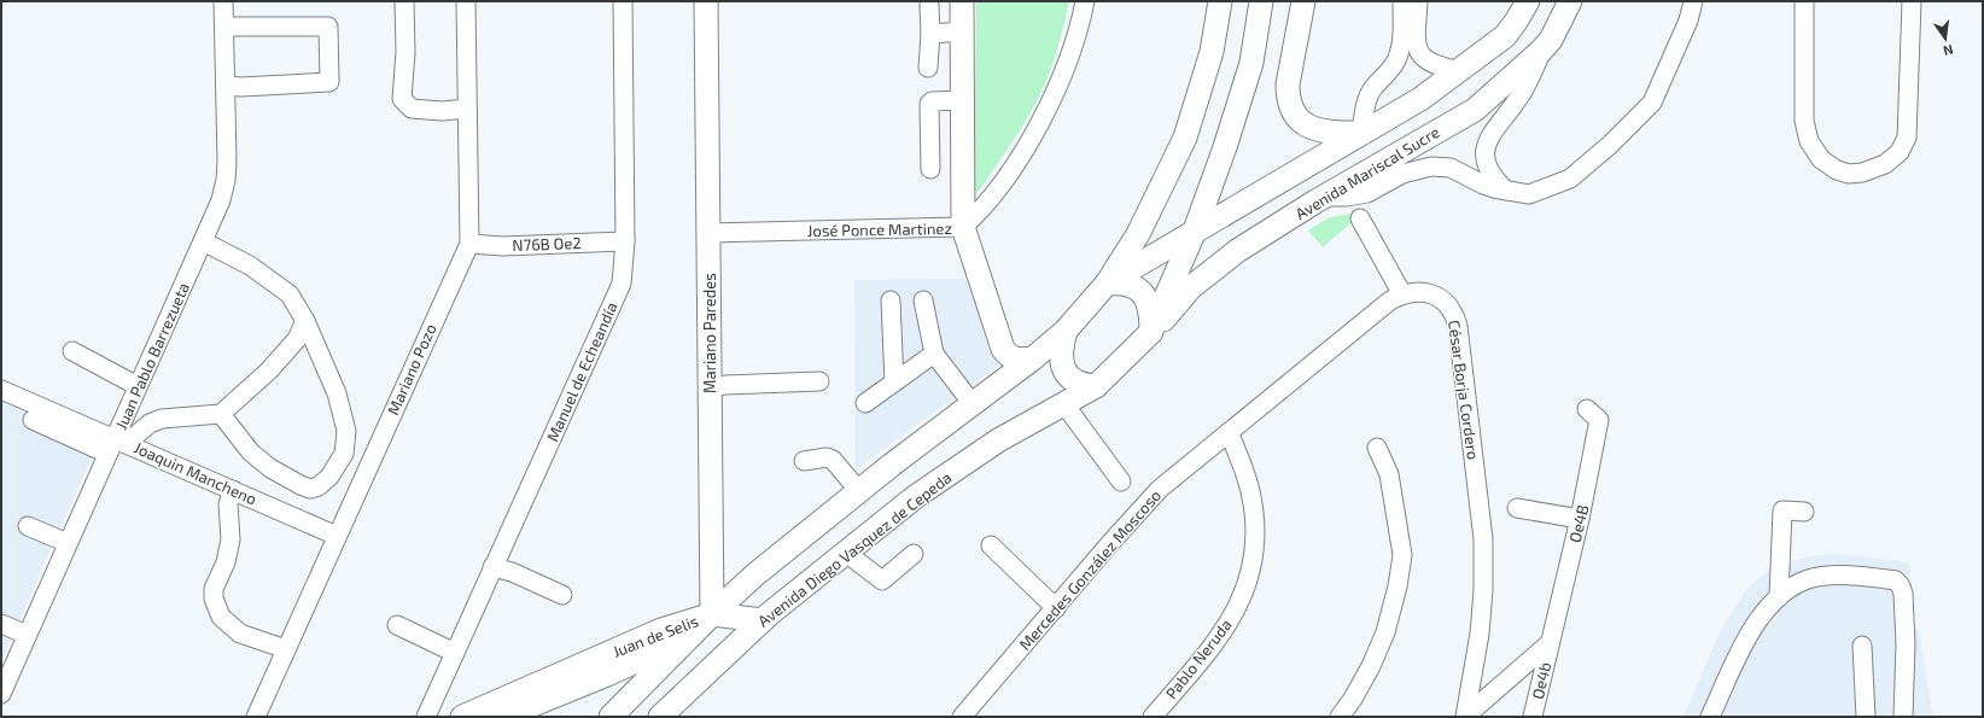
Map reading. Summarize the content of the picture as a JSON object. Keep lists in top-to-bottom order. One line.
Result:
{"streets":{"main road":["Avenida Mariscal Sucre","Mariano Paredes","Avenida Diego Vasquez de Cepeda","Juan de Selis"],"street":["José Ponce Martinez","N76B Oe2","Juan Pablo Barrezueta","Mariano Pozo","Manuel de Echeandía","César Borja Cordero","Joaquin Mancheno","Oe4B","Mercedes González Moscoso","Pablo Neruda","Oe4b"]},"crossings":[["Avenida Mariscal Sucre","Avenida Diego Vasquez de Cepeda"],["José Ponce Martinez","Mariano Paredes"],["N76B Oe2","Mariano Pozo"],["N76B Oe2","Manuel de Echeandía"],["Mariano Paredes","Juan de Selis"],["Juan Pablo Barrezueta","Joaquin Mancheno"],["Mariano Pozo","Joaquin Mancheno"],["César Borja Cordero","Mercedes González Moscoso"],["César Borja Cordero","Pablo Neruda"],["Oe4B","Oe4b"],["Mercedes González Moscoso","Pablo Neruda"]],"north":"bottom"}
